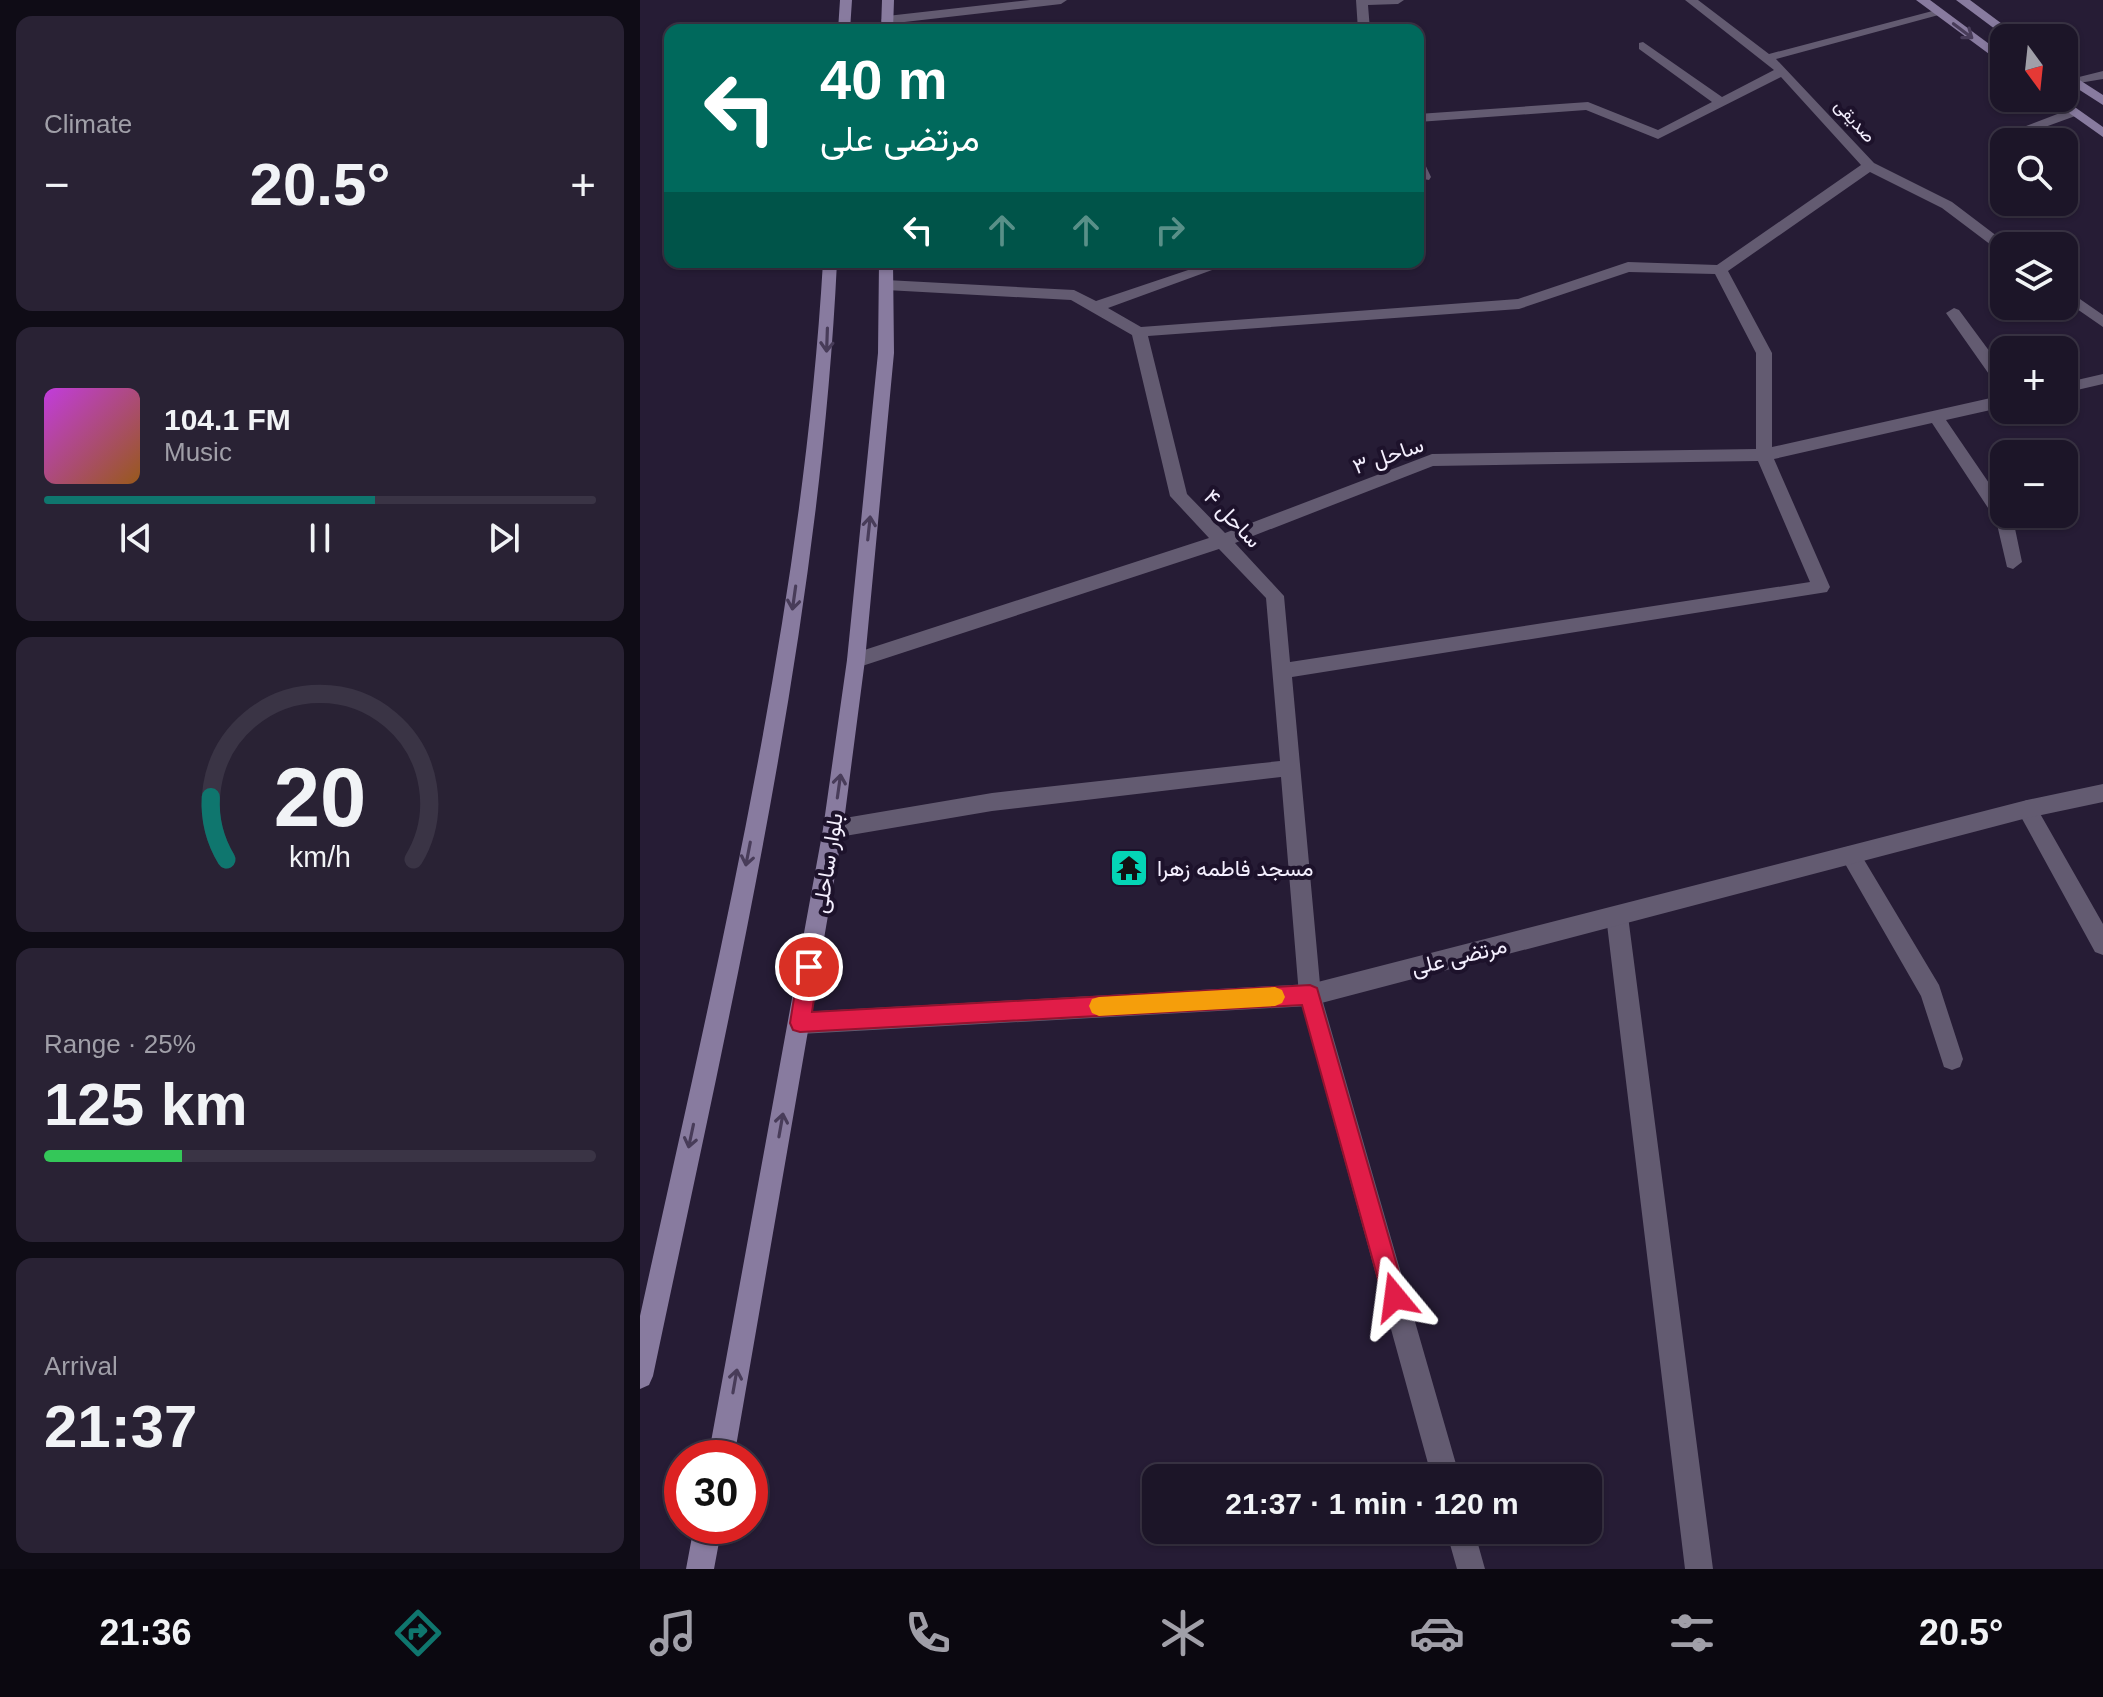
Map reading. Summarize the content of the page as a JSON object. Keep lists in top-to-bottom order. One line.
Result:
{"streets":{"main road":["بلوار ساحلی"],"street":["صدیقی","ساحل ۳","ساحل ۴","مرتضی علی"]},"crossings":[["ساحل ۳","ساحل ۴"],["ساحل ۳","بلوار ساحلی"],["ساحل ۴","مرتضی علی"],["بلوار ساحلی","مرتضی علی"]],"places":{"temple":["مسجد فاطمه زهرا"]},"north":"bottom","page":{"tile":["Climate",["Range · 25%","125 km"],["Arrival","21:37"]],"map_buttons":["+","−"],"turn":["40 m","مرتضی علی"],"heat":["−","20.5°","+"],"song":["104.1 FM","Music"],"limit":"30","trip":"21:37 · 1 min · 120 m","tabs":["21:36","20.5°"],"gauge":["20","km/h"]}}
